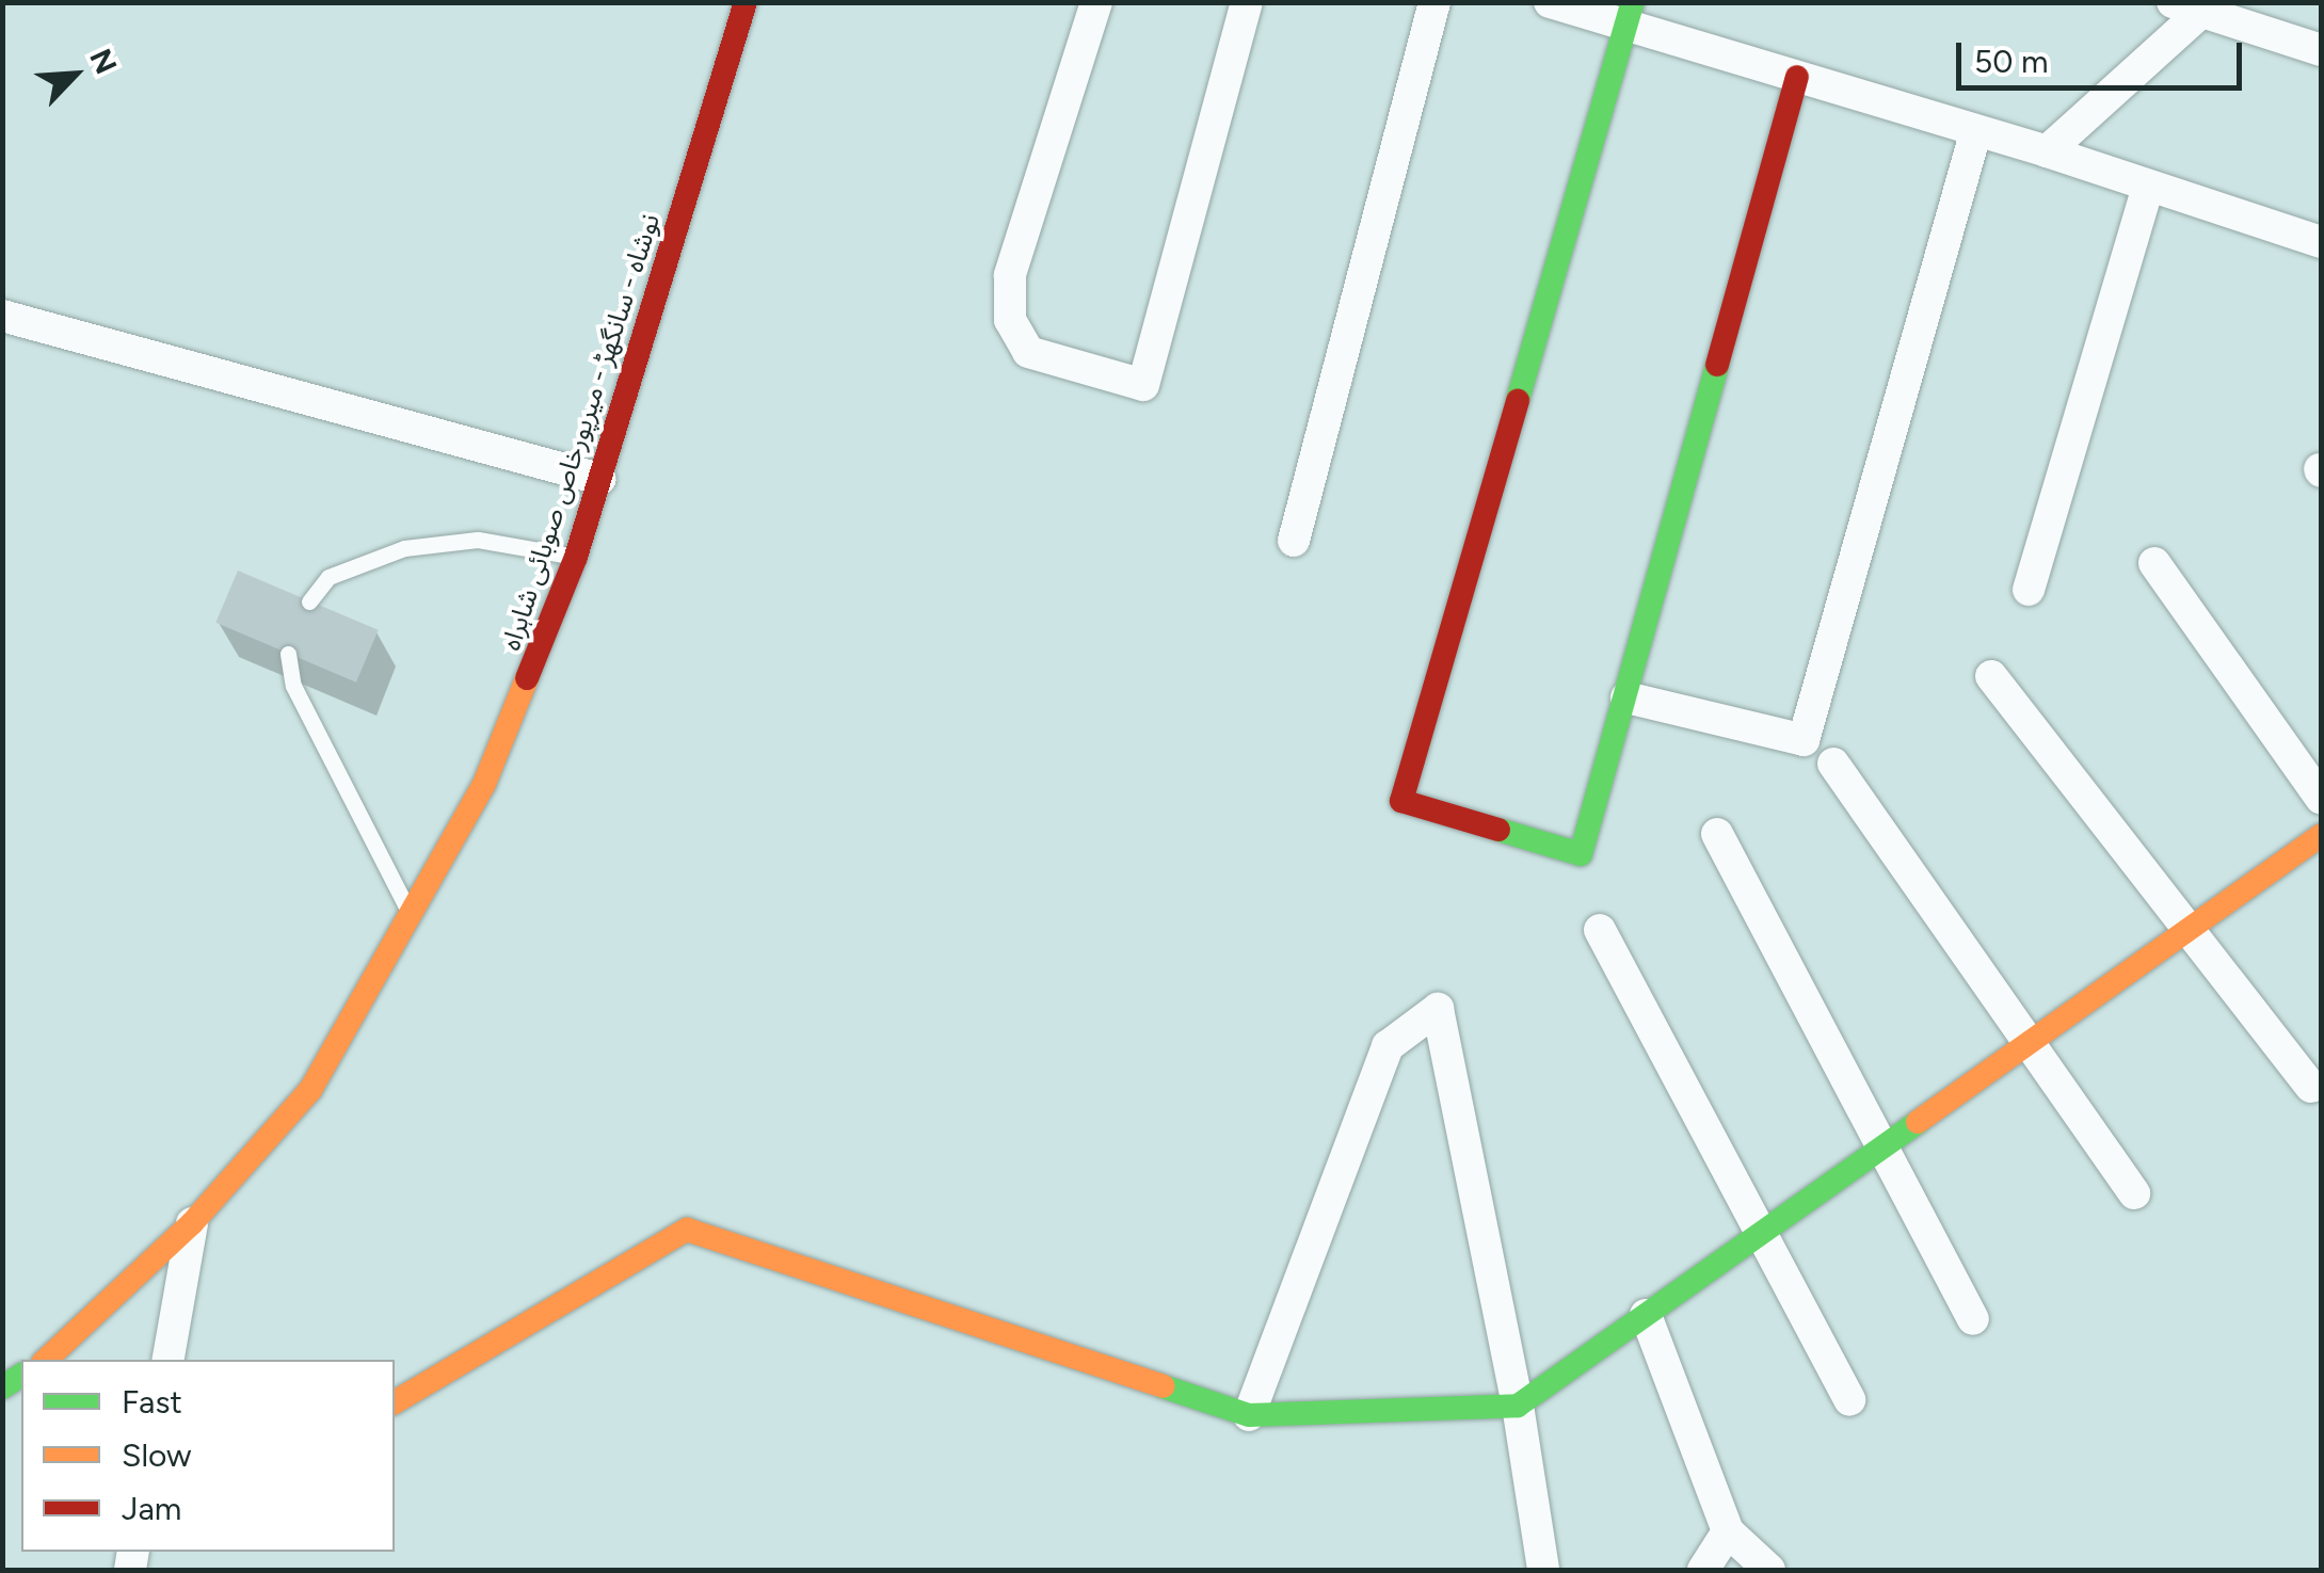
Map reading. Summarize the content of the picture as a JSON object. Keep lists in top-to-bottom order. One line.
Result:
{"streets":{"street":["نوشاہ - سانگھڑ - میرپورخاص صوبائی شاہراہ"]},"legend":["Fast","Slow","Jam"],"scale_bar":"50 m","north":"top right"}
